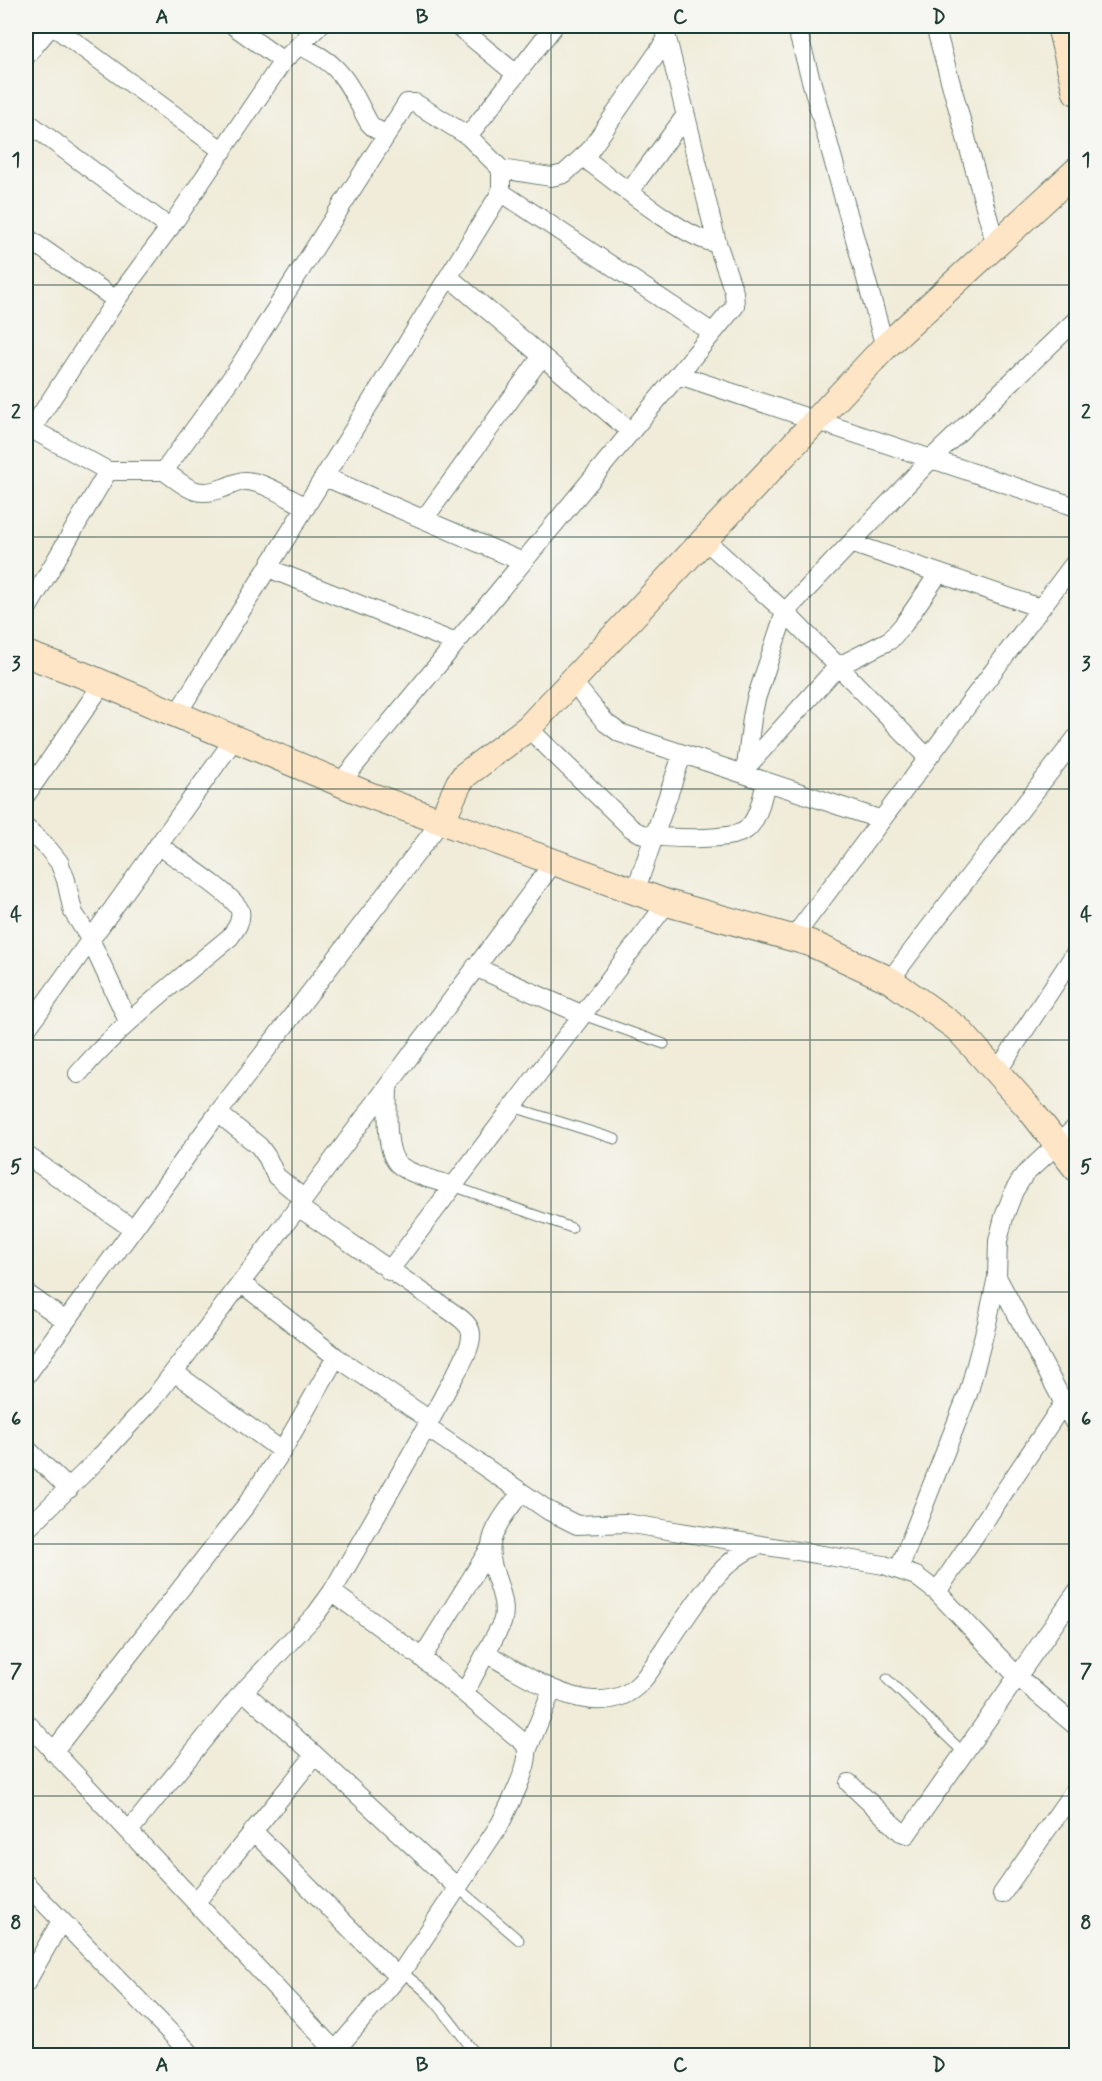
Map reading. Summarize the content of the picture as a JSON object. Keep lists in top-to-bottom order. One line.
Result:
{"grid":{"columns":["A","B","C","D"],"rows":["1","2","3","4","5","6","7","8"]}}
